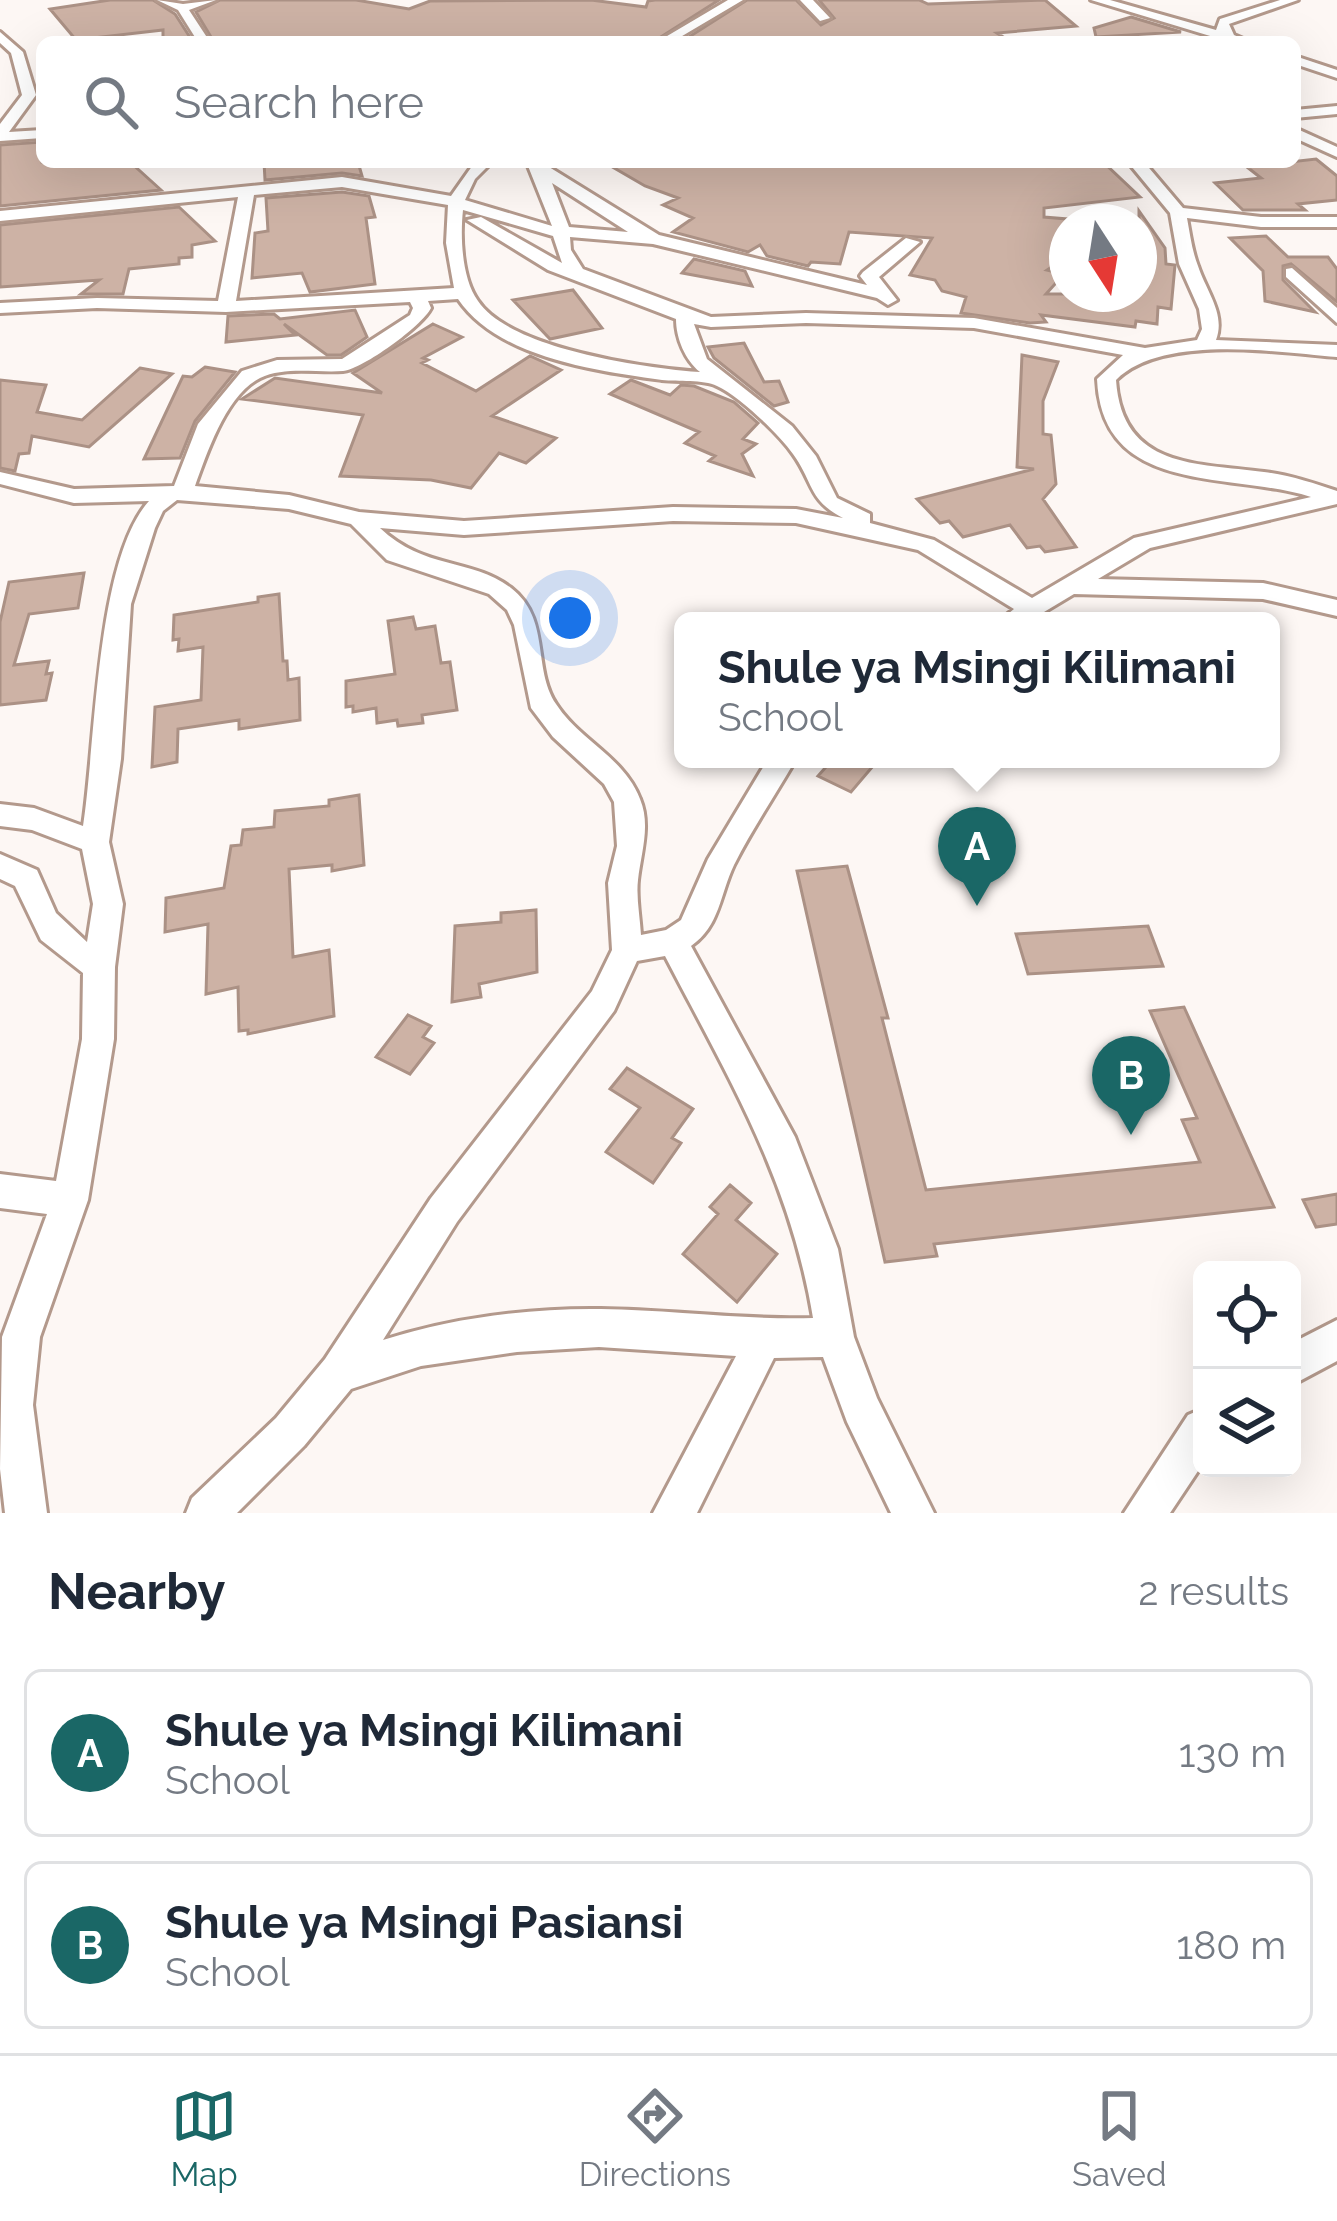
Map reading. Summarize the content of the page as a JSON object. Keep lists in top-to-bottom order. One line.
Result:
{"north":"bottom","page":{"search":"Search here","popup":["Shule ya Msingi Kilimani","School"],"pins":["A","B"],"heading":["Nearby","2 results"],"list":[{"mark":"A","name":"Shule ya Msingi Kilimani","note":"School","value":"130 m"},{"mark":"B","name":"Shule ya Msingi Pasiansi","note":"School","value":"180 m"}],"nav":["Map","Directions","Saved"]}}
